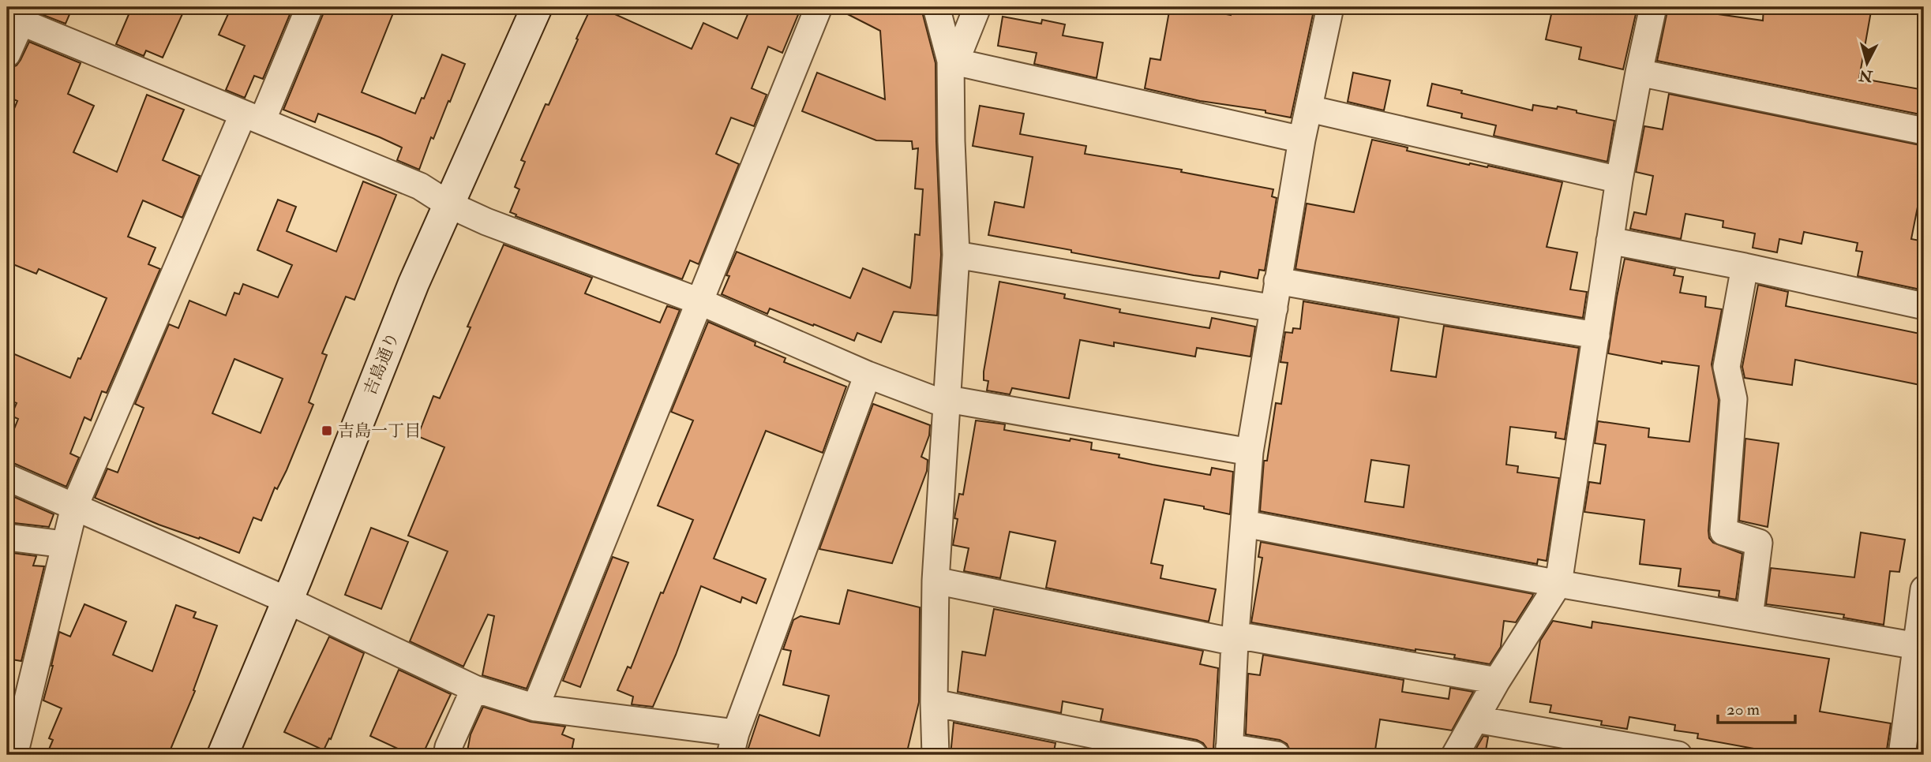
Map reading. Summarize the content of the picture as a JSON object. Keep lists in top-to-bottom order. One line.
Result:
{"streets":{"street":["吉島通り"]},"places":{"transit":["吉島一丁目"]},"scale_bar":"20 m","north":"bottom"}
